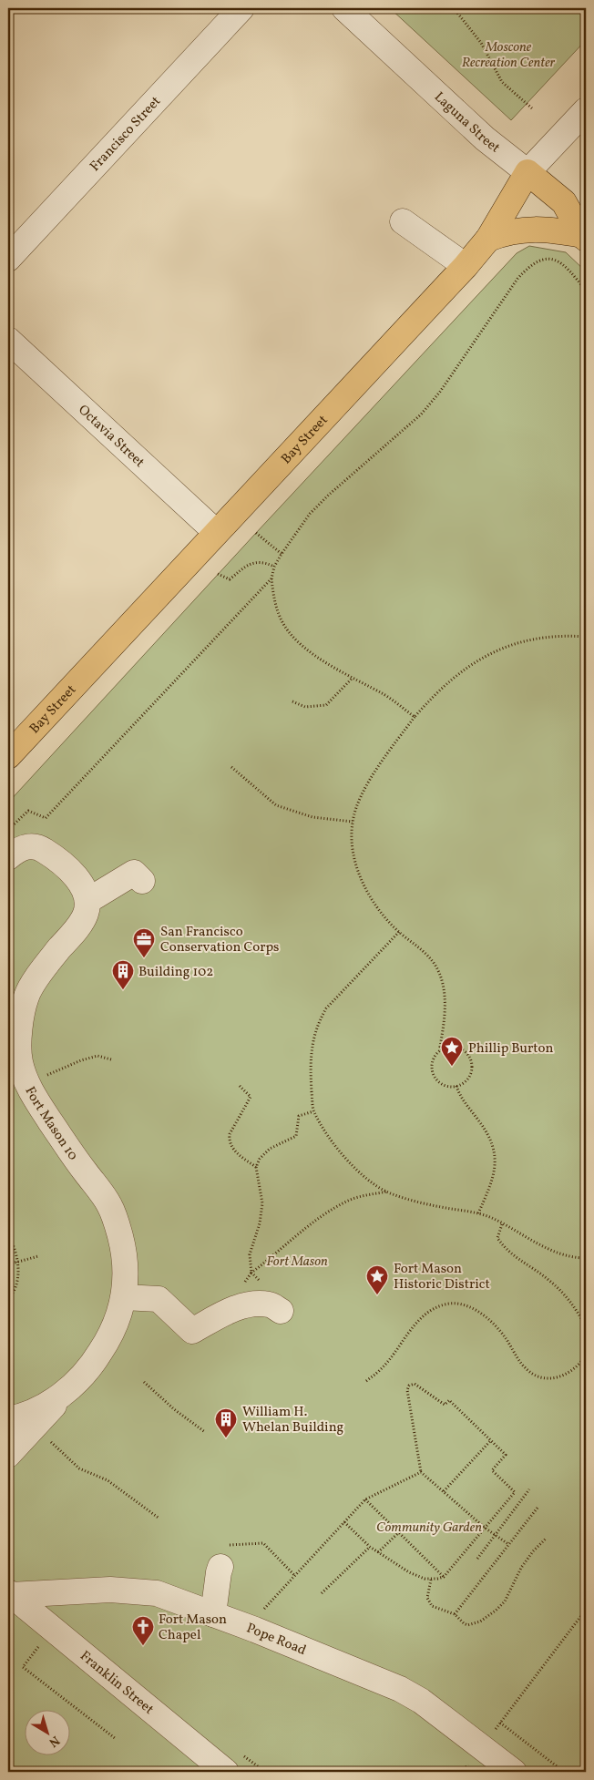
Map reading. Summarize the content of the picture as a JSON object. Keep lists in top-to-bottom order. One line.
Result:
{"streets":{"main road":["Laguna Street","Bay Street"],"street":["Francisco Street","Octavia Street","Fort Mason 10","Pope Road","Franklin Street"]},"crossings":[["Laguna Street","Bay Street"],["Octavia Street","Bay Street"],["Pope Road","Franklin Street"]],"parks":["Moscone Recreation Center","Fort Mason","Community Garden"],"places":{"office":["San Francisco Conservation Corps"],"building":["Building 102","William H. Whelan Building"],"place":["Phillip Burton","Fort Mason Historic District"],"church":["Fort Mason Chapel"]},"north":"bottom right"}
